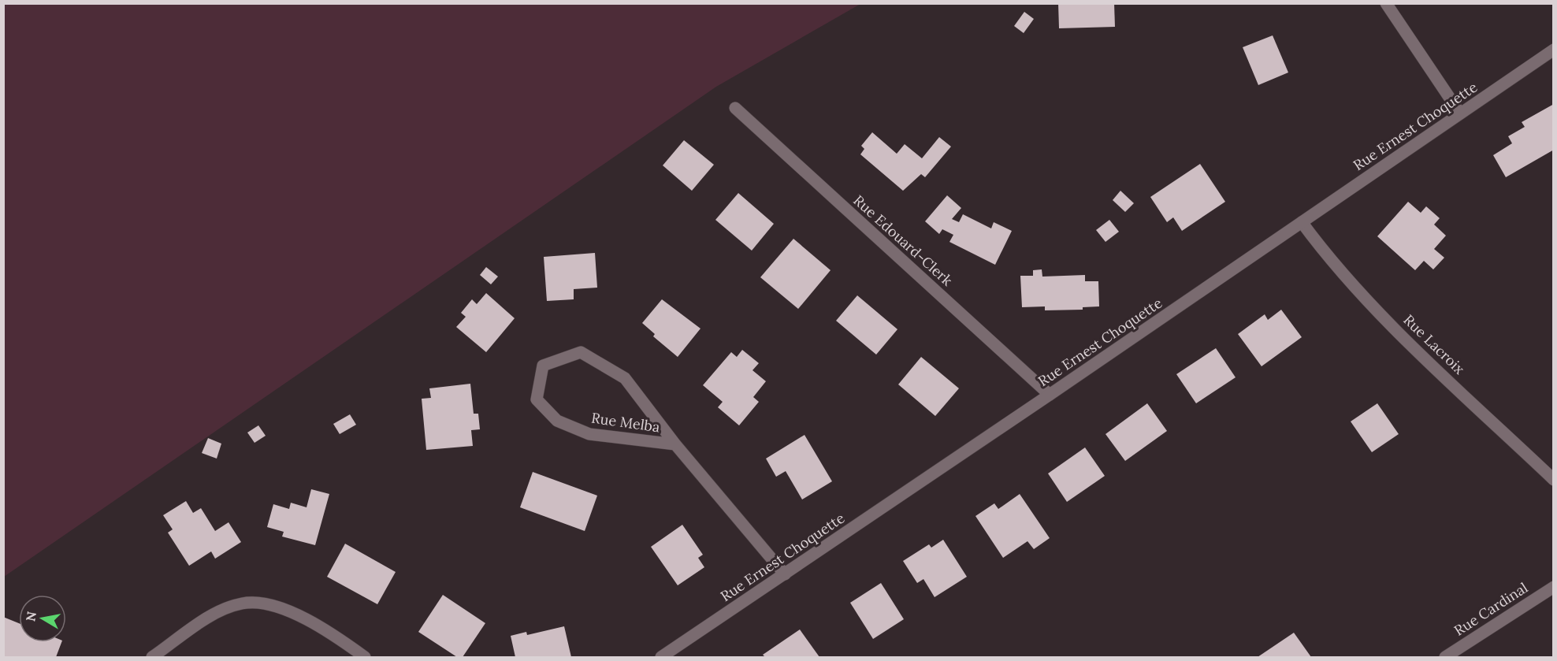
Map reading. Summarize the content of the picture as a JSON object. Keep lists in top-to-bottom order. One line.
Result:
{"streets":{"street":["Rue Ernest Choquette","Rue Edouard-Clerk","Rue Lacroix","Rue Melba","Rue Cardinal"]},"crossings":[["Rue Ernest Choquette","Rue Edouard-Clerk"],["Rue Ernest Choquette","Rue Lacroix"],["Rue Ernest Choquette","Rue Melba"]],"north":"left"}
